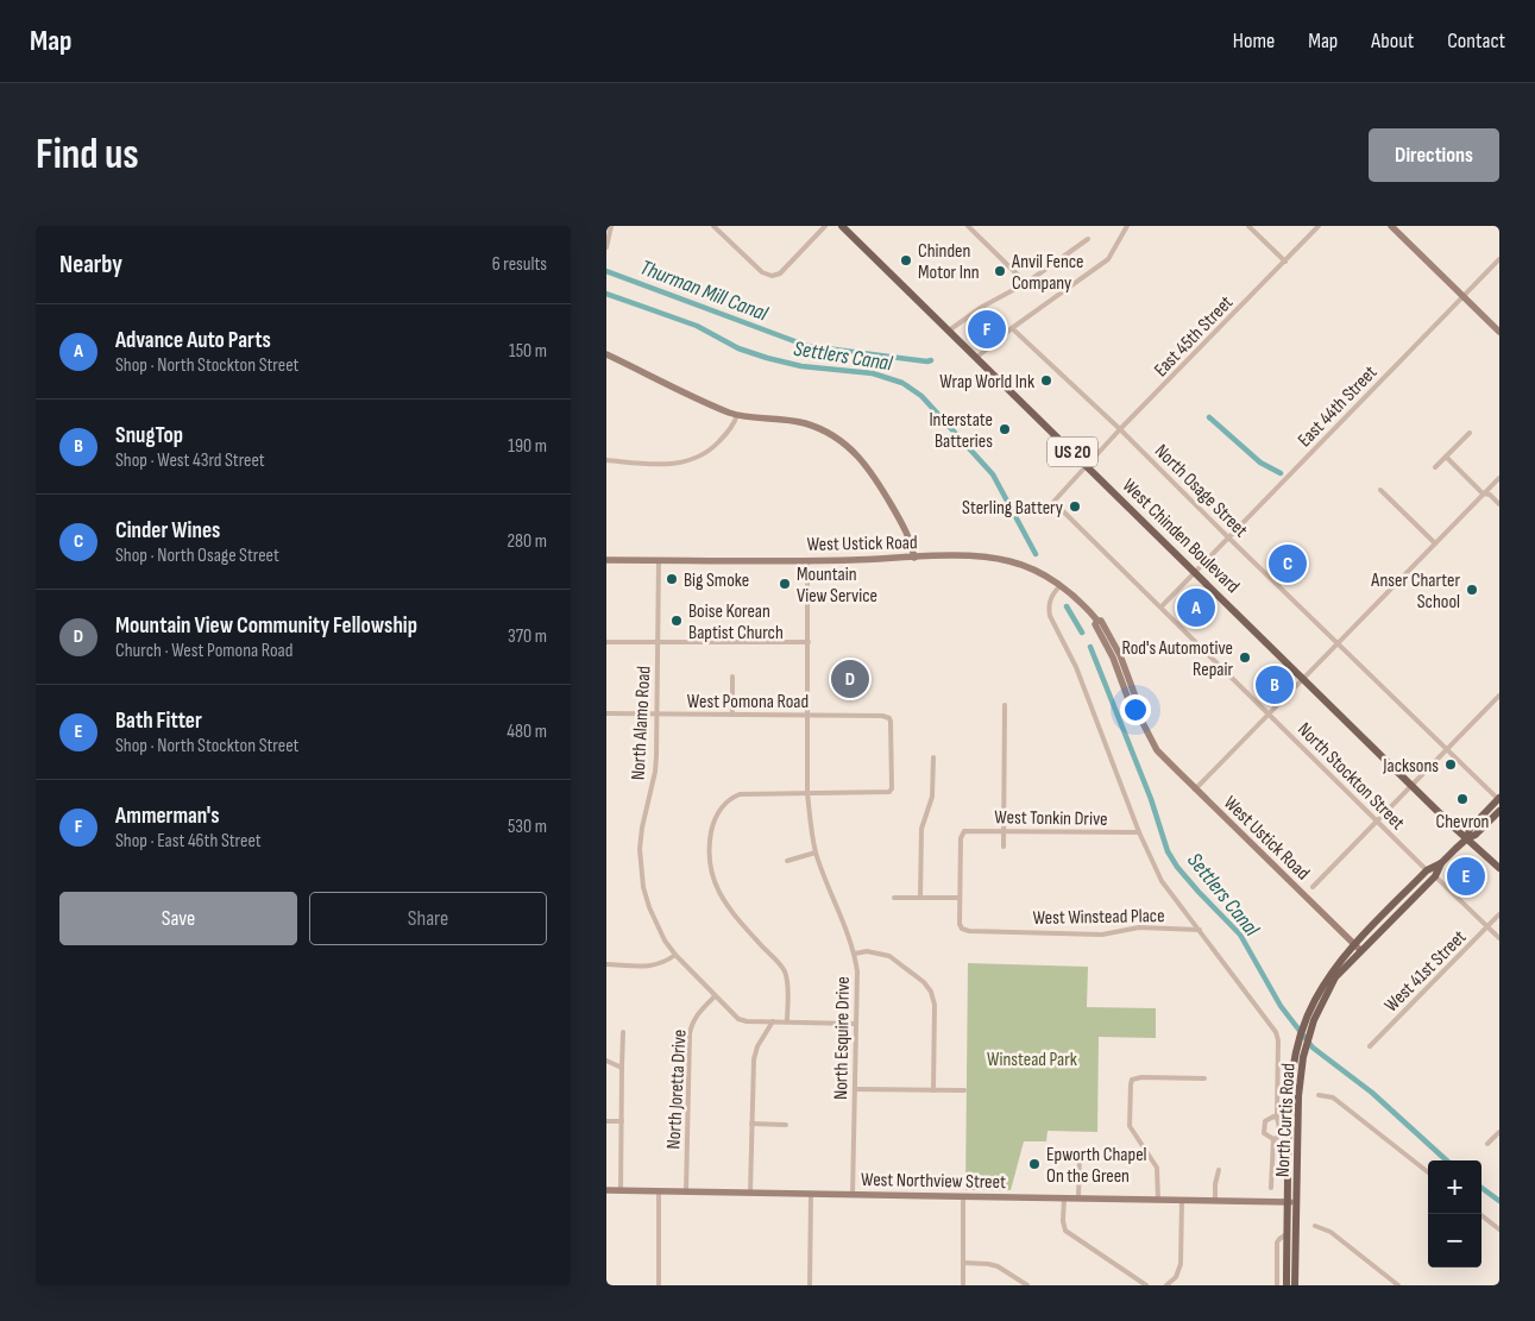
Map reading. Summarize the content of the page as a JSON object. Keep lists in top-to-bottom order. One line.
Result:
{"streets":{"main road":["US 20","West Chinden Boulevard","North Curtis Road"],"street":["East 45th Street","East 44th Street","North Osage Street","West Ustick Road","West Pomona Road","North Alamo Road","North Stockton Street","West Tonkin Drive","West Winstead Place","West 41st Street","North Esquire Drive","North Joretta Drive","West Northview Street"]},"crossings":[["East 45th Street","North Osage Street"],["East 45th Street","West Chinden Boulevard"],["East 45th Street","North Stockton Street"],["East 44th Street","North Osage Street"],["East 44th Street","West Chinden Boulevard"],["East 44th Street","North Stockton Street"],["West Chinden Boulevard","North Curtis Road"],["West Ustick Road","North Alamo Road"],["West Ustick Road","North Esquire Drive"],["West Ustick Road","North Curtis Road"],["West Pomona Road","North Alamo Road"],["West Pomona Road","North Esquire Drive"],["North Alamo Road","North Esquire Drive"],["North Alamo Road","North Joretta Drive"],["North Stockton Street","North Curtis Road"],["West Tonkin Drive","West Winstead Place"],["West Winstead Place","North Curtis Road"],["North Esquire Drive","West Northview Street"],["North Joretta Drive","West Northview Street"],["North Curtis Road","West Northview Street"]],"water":["Thurman Mill Canal","Settlers Canal"],"parks":["Winstead Park"],"places":["Chinden Motor Inn","Anvil Fence Company","Wrap World Ink","Interstate Batteries","Sterling Battery","Big Smoke","Mountain View Service","Anser Charter School","Boise Korean Baptist Church","Rod's Automotive Repair","Jacksons","Chevron","Epworth Chapel On the Green"],"page":{"header":"Map","nav":["Home","Map","About","Contact"],"buttons":["Directions",["Save","Share"]],"title":"Find us","heading":["Nearby","6 results"],"list":[{"mark":"A","name":"Advance Auto Parts","note":"Shop · North Stockton Street","value":"150 m"},{"mark":"B","name":"SnugTop","note":"Shop · West 43rd Street","value":"190 m"},{"mark":"C","name":"Cinder Wines","note":"Shop · North Osage Street","value":"280 m"},{"mark":"D","name":"Mountain View Community Fellowship","note":"Church · West Pomona Road","value":"370 m"},{"mark":"E","name":"Bath Fitter","note":"Shop · North Stockton Street","value":"480 m"},{"mark":"F","name":"Ammerman's","note":"Shop · East 46th Street","value":"530 m"}],"pins":["F","C","A","D","B","E"],"map_buttons":["+","−"]}}
